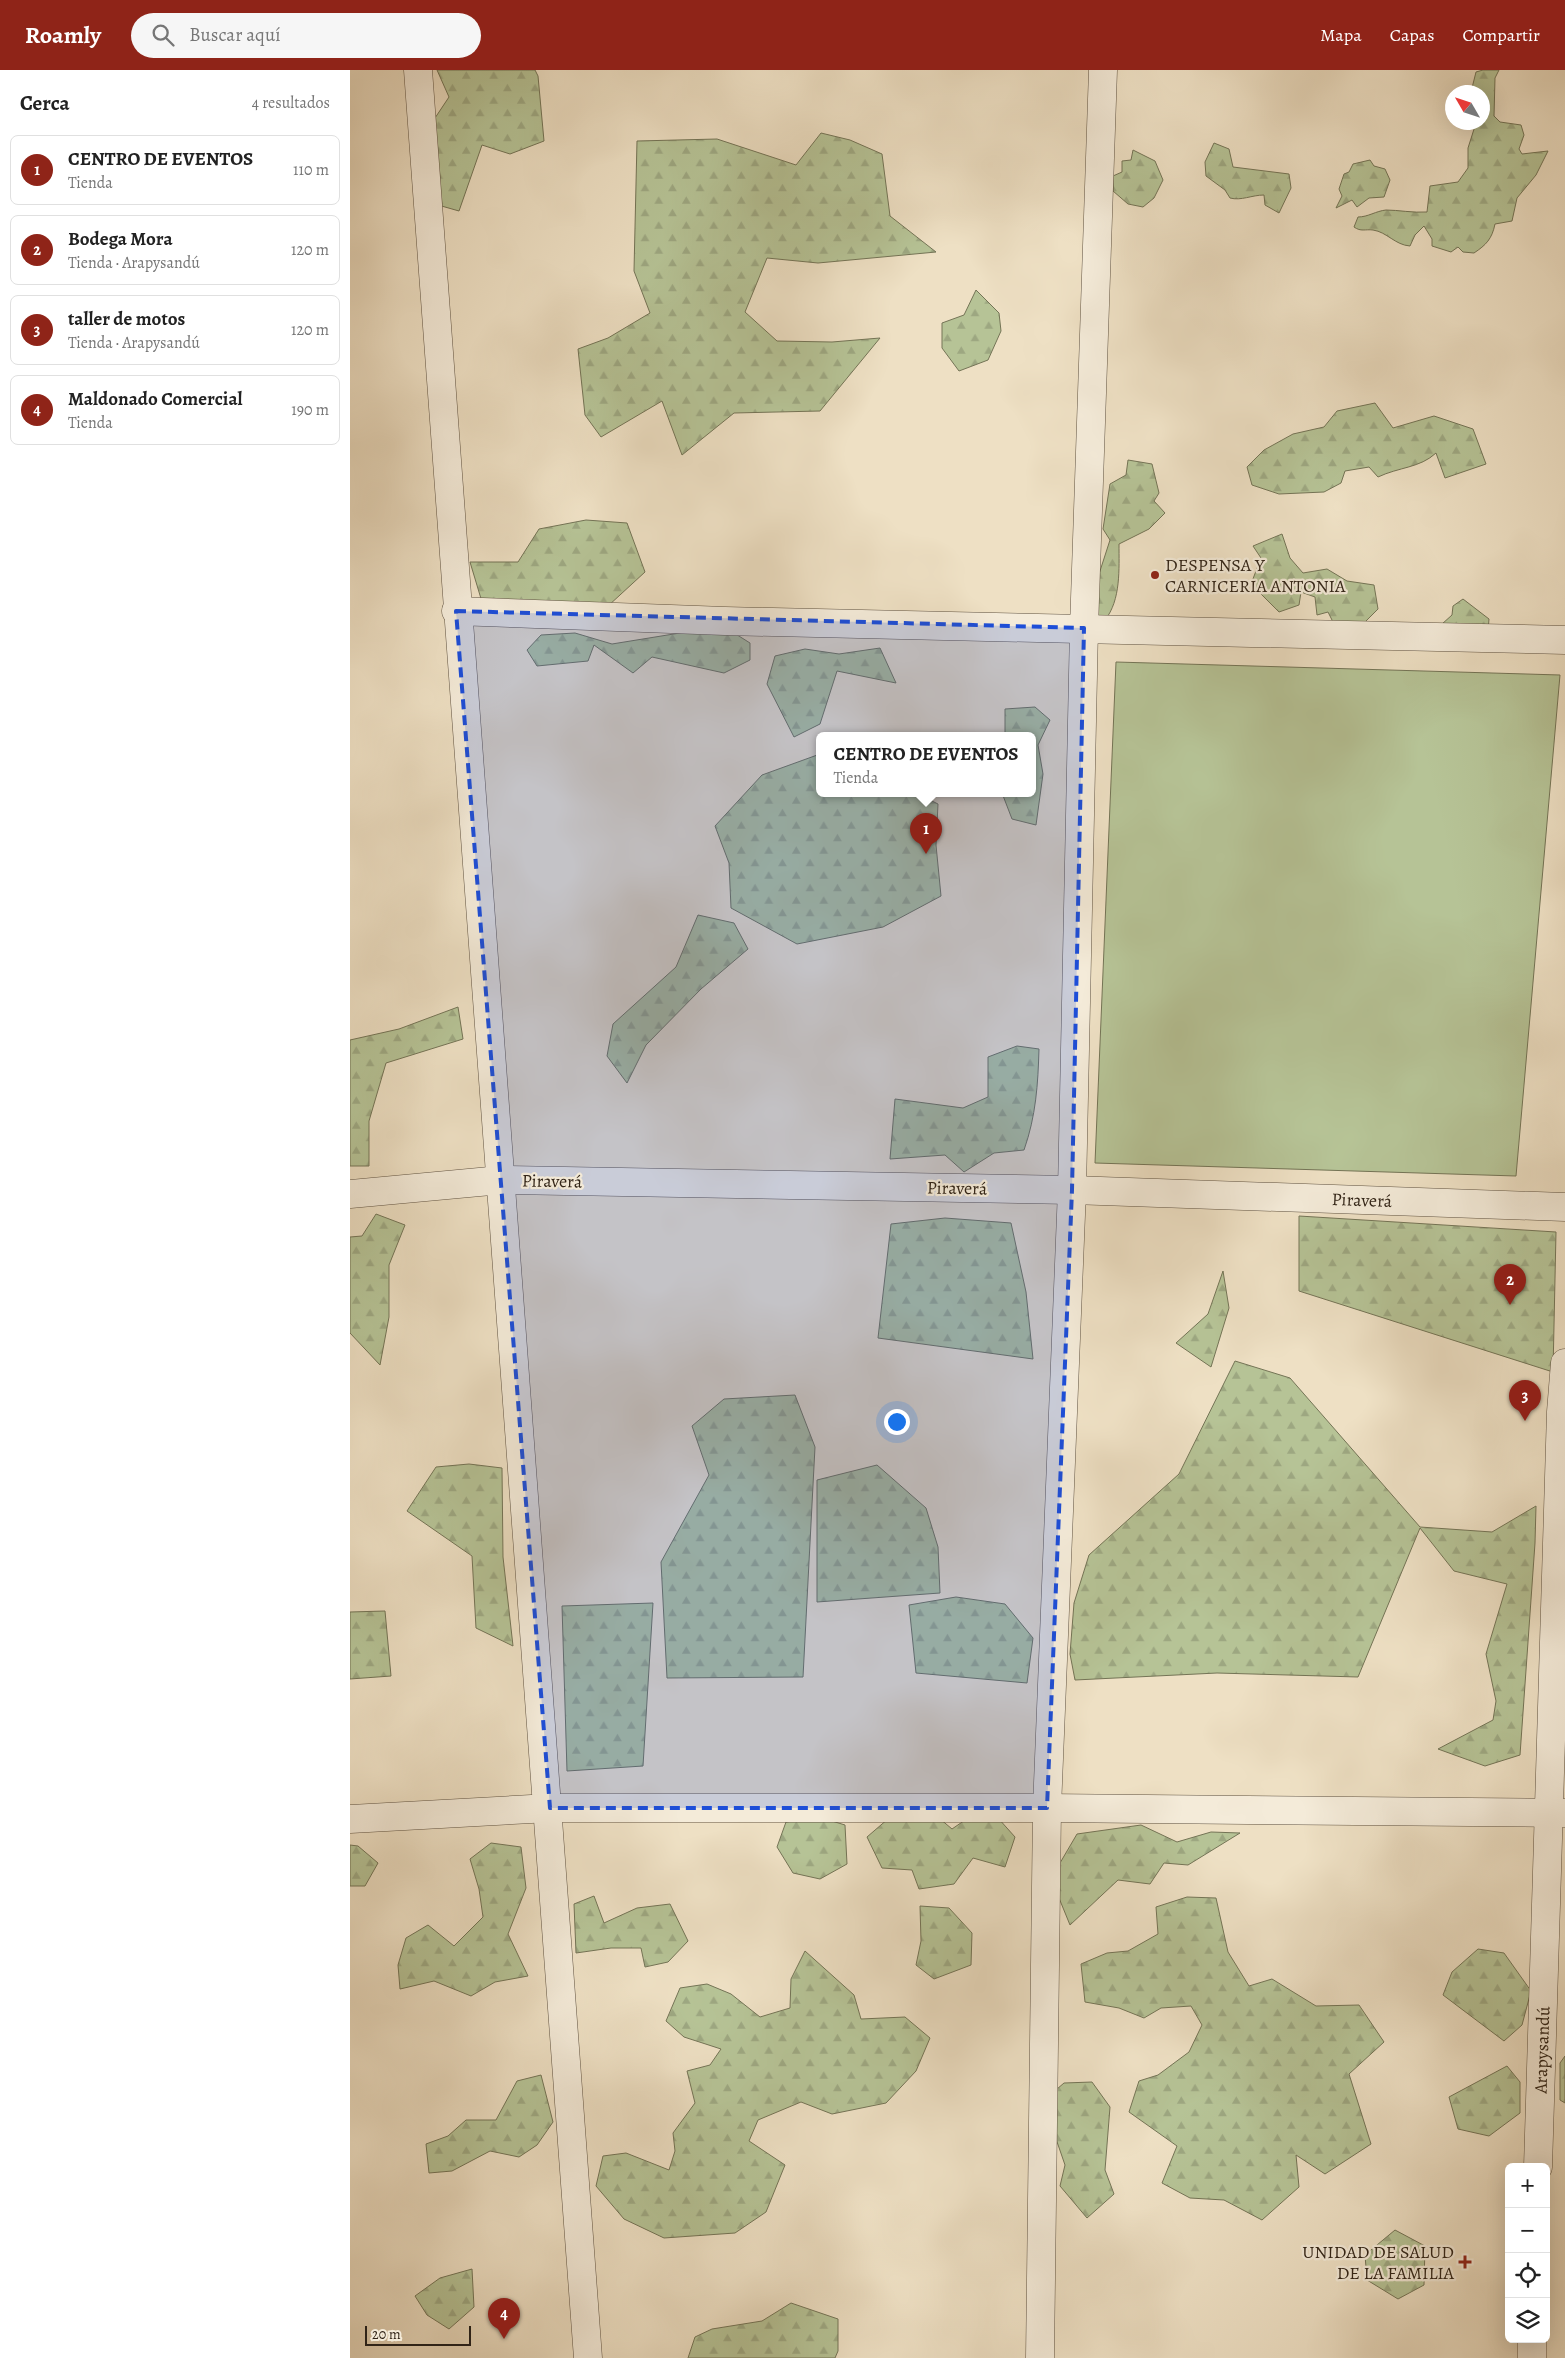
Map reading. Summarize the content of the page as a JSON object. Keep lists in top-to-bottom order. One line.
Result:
{"streets":{"street":["Piraverá","Arapysandú"]},"places":{"other":["DESPENSA Y CARNICERIA ANTONIA"],"health":["UNIDAD DE SALUD DE LA FAMILIA"]},"scale_bar":"20 m","north":"top left","page":{"header":"Roamly","search":"Buscar aquí","nav":["Mapa","Capas","Compartir"],"heading":["Cerca","4 resultados"],"list":[{"mark":"1","name":"CENTRO DE EVENTOS","note":"Tienda","value":"110 m"},{"mark":"2","name":"Bodega Mora","note":"Tienda · Arapysandú","value":"120 m"},{"mark":"3","name":"taller de motos","note":"Tienda · Arapysandú","value":"120 m"},{"mark":"4","name":"Maldonado Comercial","note":"Tienda","value":"190 m"}],"popup":["CENTRO DE EVENTOS","Tienda"],"pins":["1","2","3","4"],"map_buttons":["+","−"],"scale":"20 m"}}
